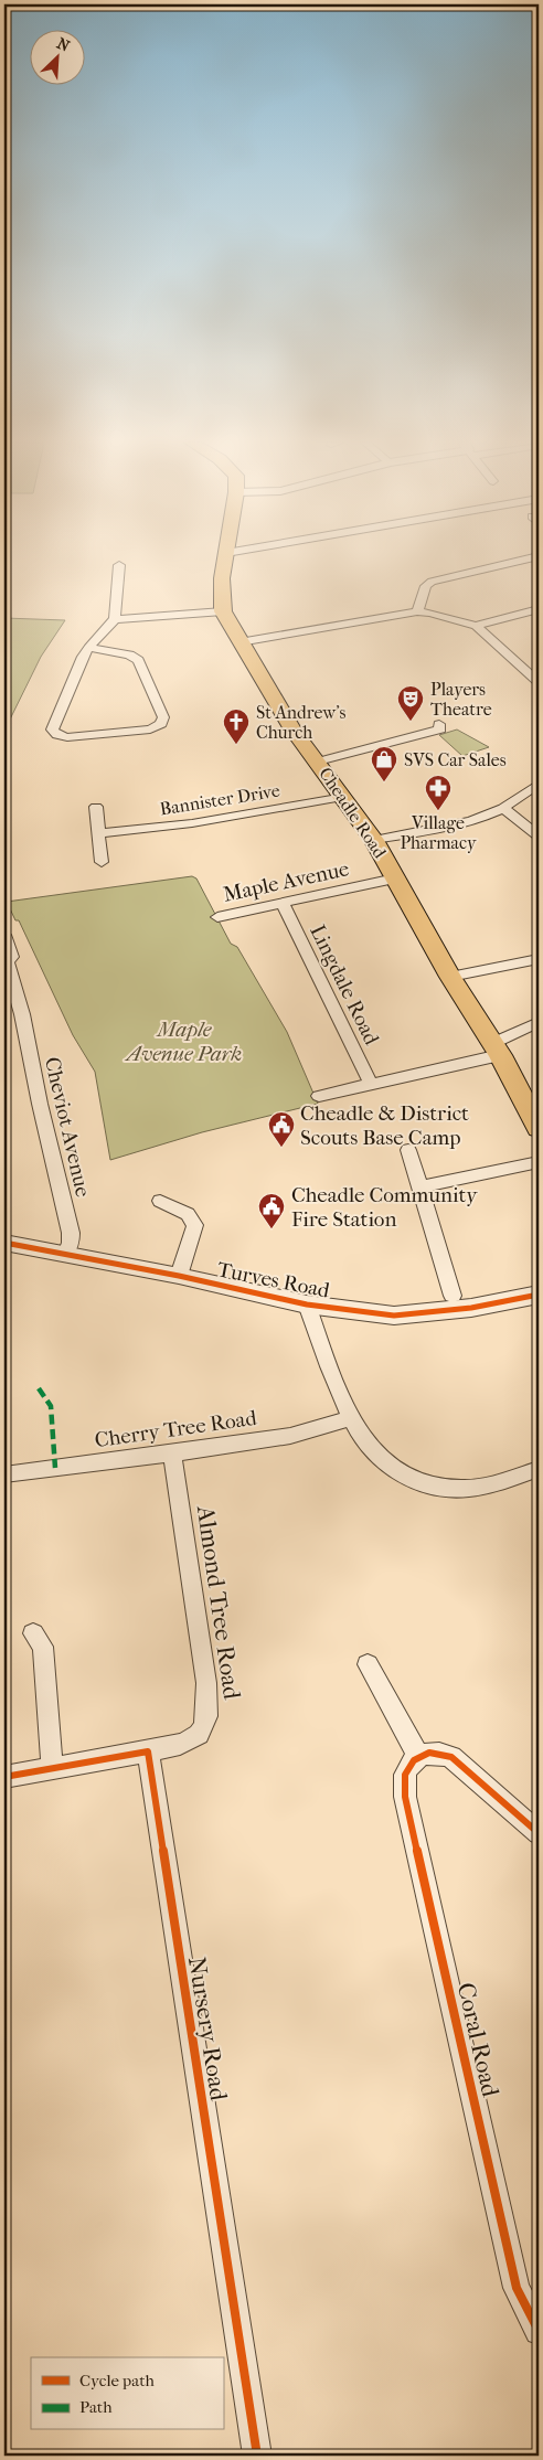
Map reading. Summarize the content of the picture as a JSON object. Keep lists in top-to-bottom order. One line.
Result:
{"streets":{"main road":["Cheadle Road"],"street":["Bannister Drive","Maple Avenue","Lingdale Road","Cheviot Avenue","Turves Road","Cherry Tree Road","Almond Tree Road","Nursery Road","Coral Road"]},"crossings":[["Bannister Drive","Cheadle Road"],["Cheadle Road","Maple Avenue"],["Maple Avenue","Lingdale Road"],["Cheviot Avenue","Turves Road"],["Cherry Tree Road","Almond Tree Road"],["Almond Tree Road","Nursery Road"]],"parks":["Maple Avenue Park"],"places":{"theatre":["Players Theatre"],"church":["St Andrew's Church"],"shop":["SVS Car Sales"],"pharmacy":["Village Pharmacy"],"public building":["Cheadle & District Scouts Base Camp","Cheadle Community Fire Station"]},"legend":["Cycle path","Path"],"north":"top right"}
